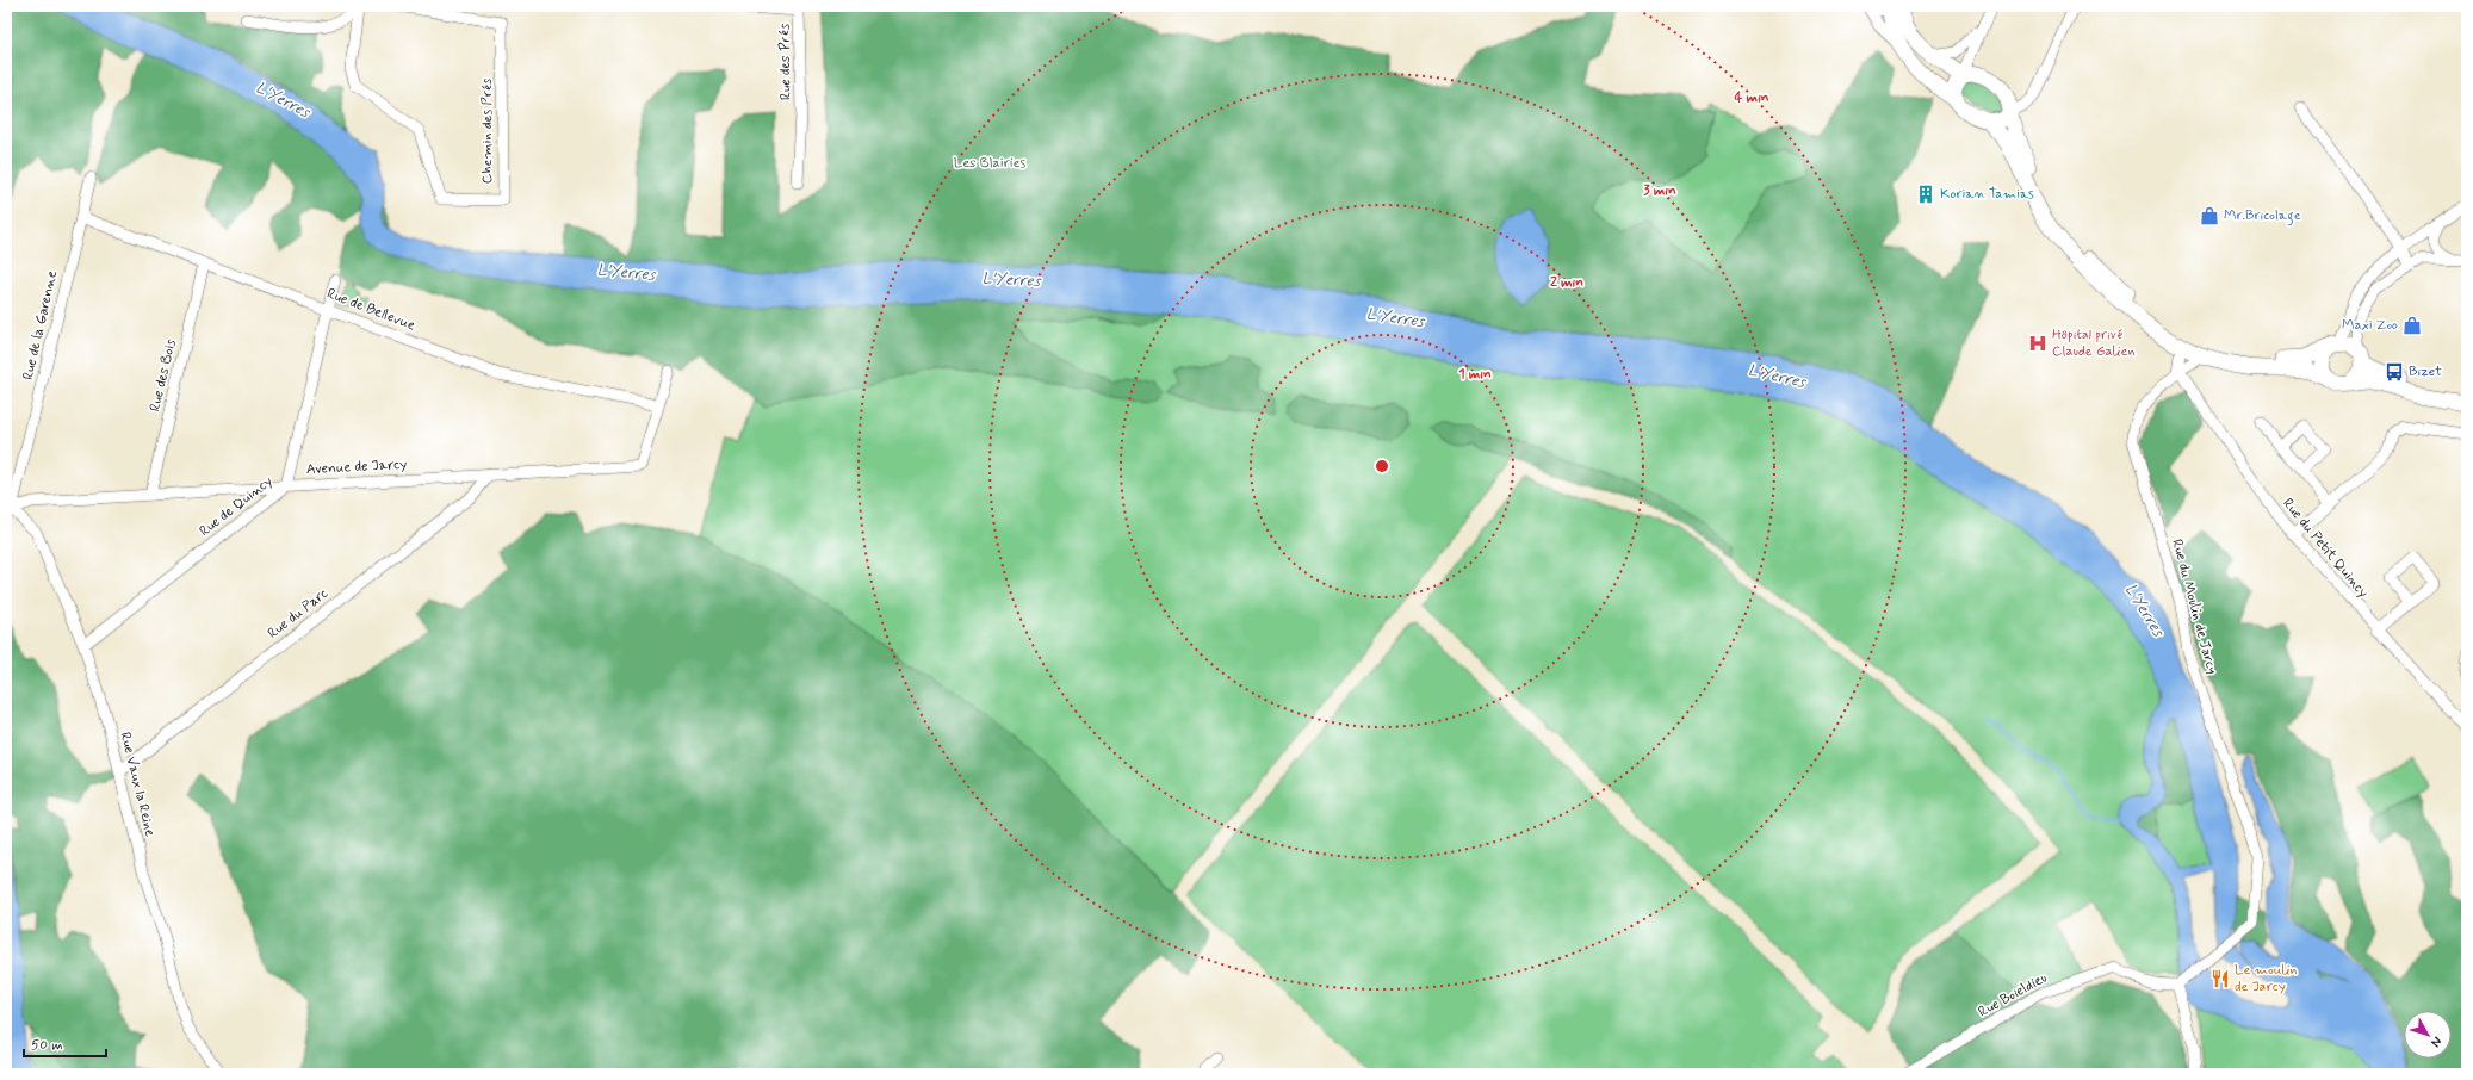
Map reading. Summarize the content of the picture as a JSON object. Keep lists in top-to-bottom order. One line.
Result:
{"streets":{"street":["Rue des Prés","Chemin des Prés","Rue de Bellevue","Rue de la Garenne","Rue des Bois","Avenue de Jarcy","Rue de Quincy","Rue du Petit Quincy","Rue du Moulin de Jarcy","Rue du Parc","Rue Vaux la Reine","Rue Boieldieu"]},"crossings":[["Rue de Bellevue","Rue de la Garenne"],["Rue de Bellevue","Rue des Bois"],["Rue de Bellevue","Avenue de Jarcy"],["Rue de Bellevue","Rue de Quincy"],["Rue de la Garenne","Avenue de Jarcy"],["Rue de la Garenne","Rue Vaux la Reine"],["Rue des Bois","Avenue de Jarcy"],["Avenue de Jarcy","Rue de Quincy"],["Avenue de Jarcy","Rue du Parc"],["Avenue de Jarcy","Rue Vaux la Reine"],["Rue de Quincy","Rue Vaux la Reine"],["Rue du Petit Quincy","Rue du Moulin de Jarcy"],["Rue du Moulin de Jarcy","Rue Boieldieu"],["Rue du Parc","Rue Vaux la Reine"]],"water":["L'Yerres"],"parks":["Les Blairies"],"places":{"building":["Korian Tamias"],"shop":["Mr.Bricolage","Maxi Zoo"],"hospital":["Hôpital privé Claude Galien"],"bus stop":["Bizet"],"restaurant":["Le moulin de Jarcy"]},"scale_bar":"50 m","north":"bottom right","rings":["4 min","3 min","2 min","1 min"]}
